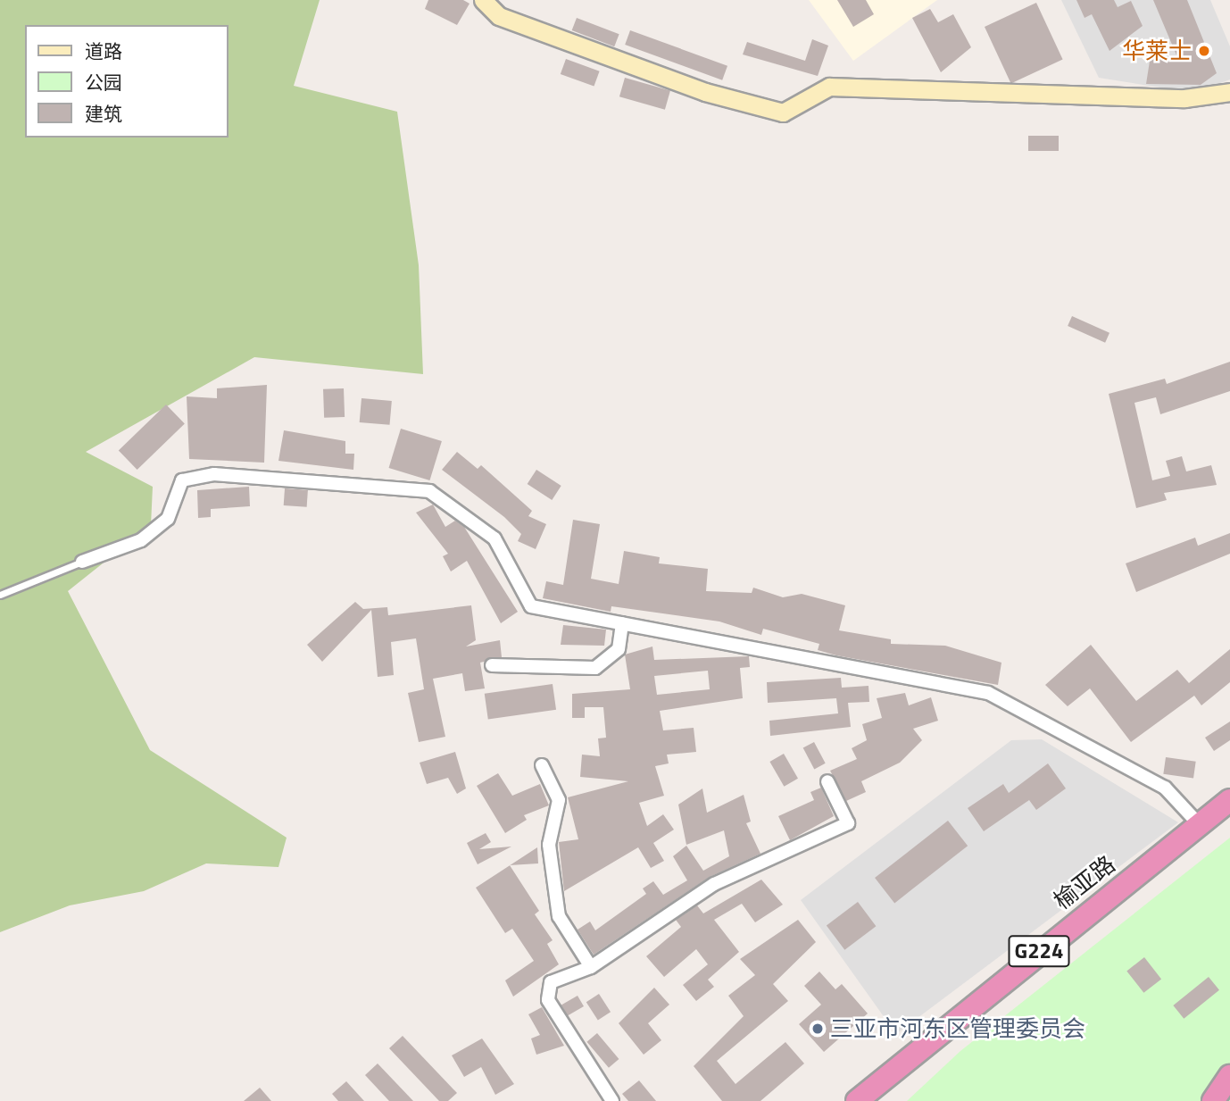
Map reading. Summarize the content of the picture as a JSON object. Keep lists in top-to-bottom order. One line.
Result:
{"streets":{"highway":["榆亚路","G224"]},"places":["华莱士","三亚市河东区管理委员会"],"legend":["道路","公园","建筑"]}
